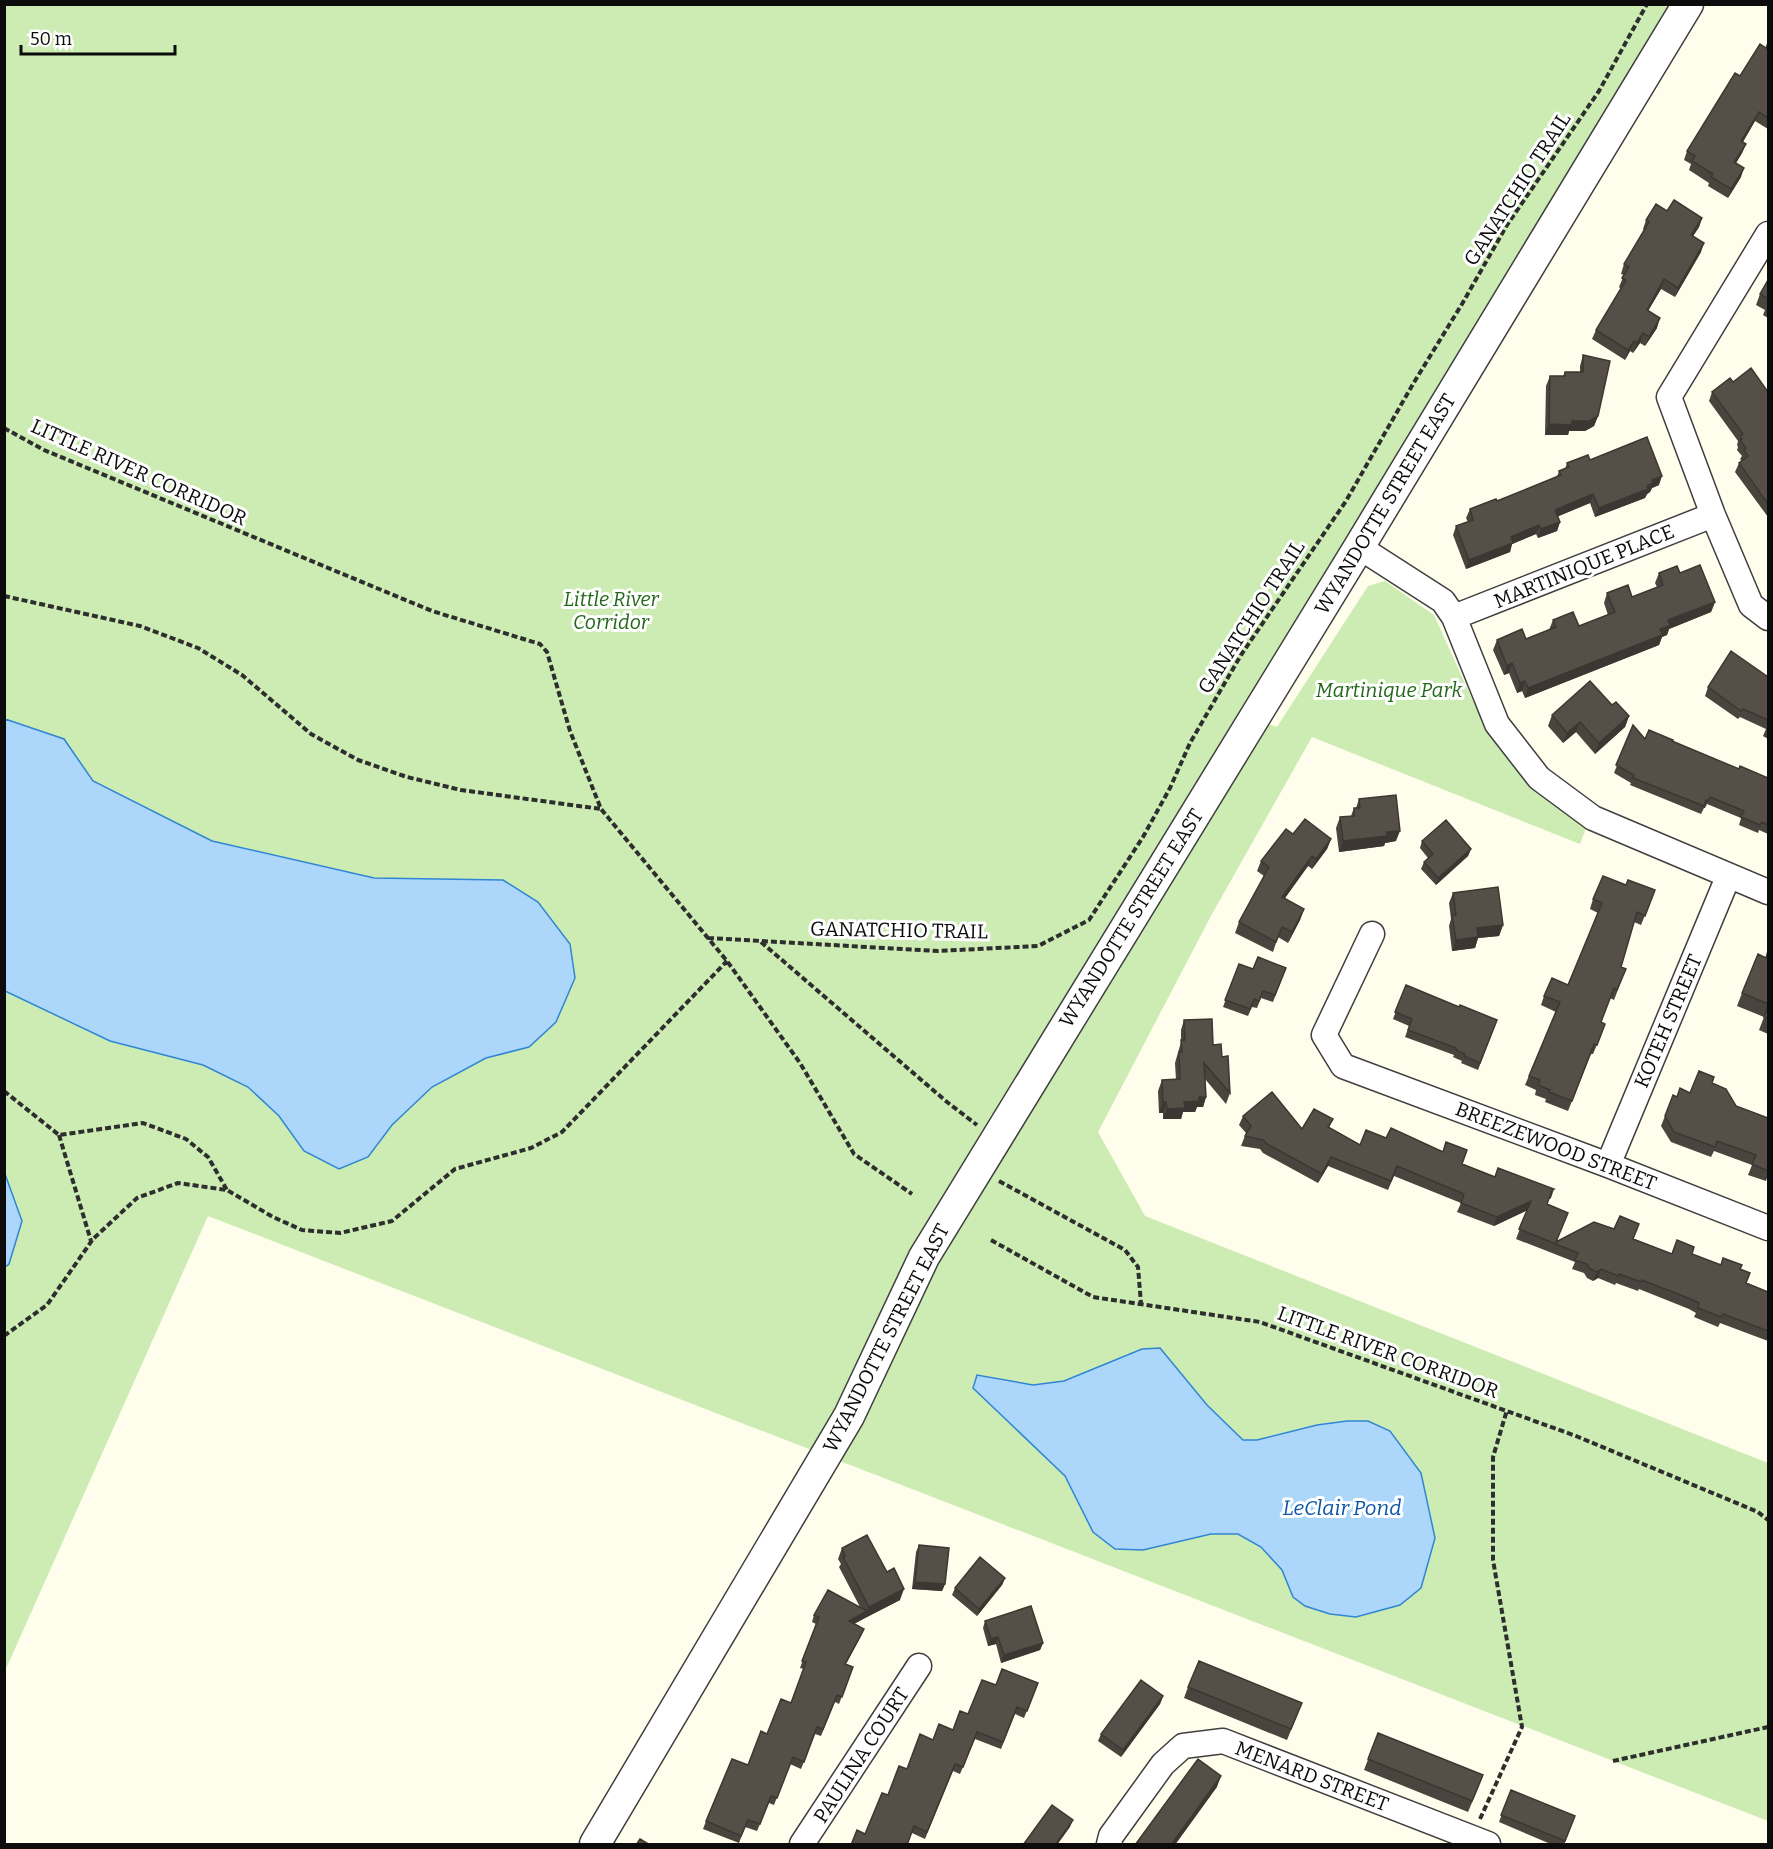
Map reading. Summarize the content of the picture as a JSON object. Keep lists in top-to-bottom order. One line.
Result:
{"streets":{"street":["WYANDOTTE STREET EAST","MARTINIQUE PLACE","KOTEH STREET","BREEZEWOOD STREET","PAULINA COURT","MENARD STREET"],"path":["GANATCHIO TRAIL","LITTLE RIVER CORRIDOR"]},"crossings":[["GANATCHIO TRAIL","LITTLE RIVER CORRIDOR"],["KOTEH STREET","BREEZEWOOD STREET"]],"water":["LeClair Pond"],"parks":["Little River Corridor","Martinique Park"],"scale_bar":"50 m"}
